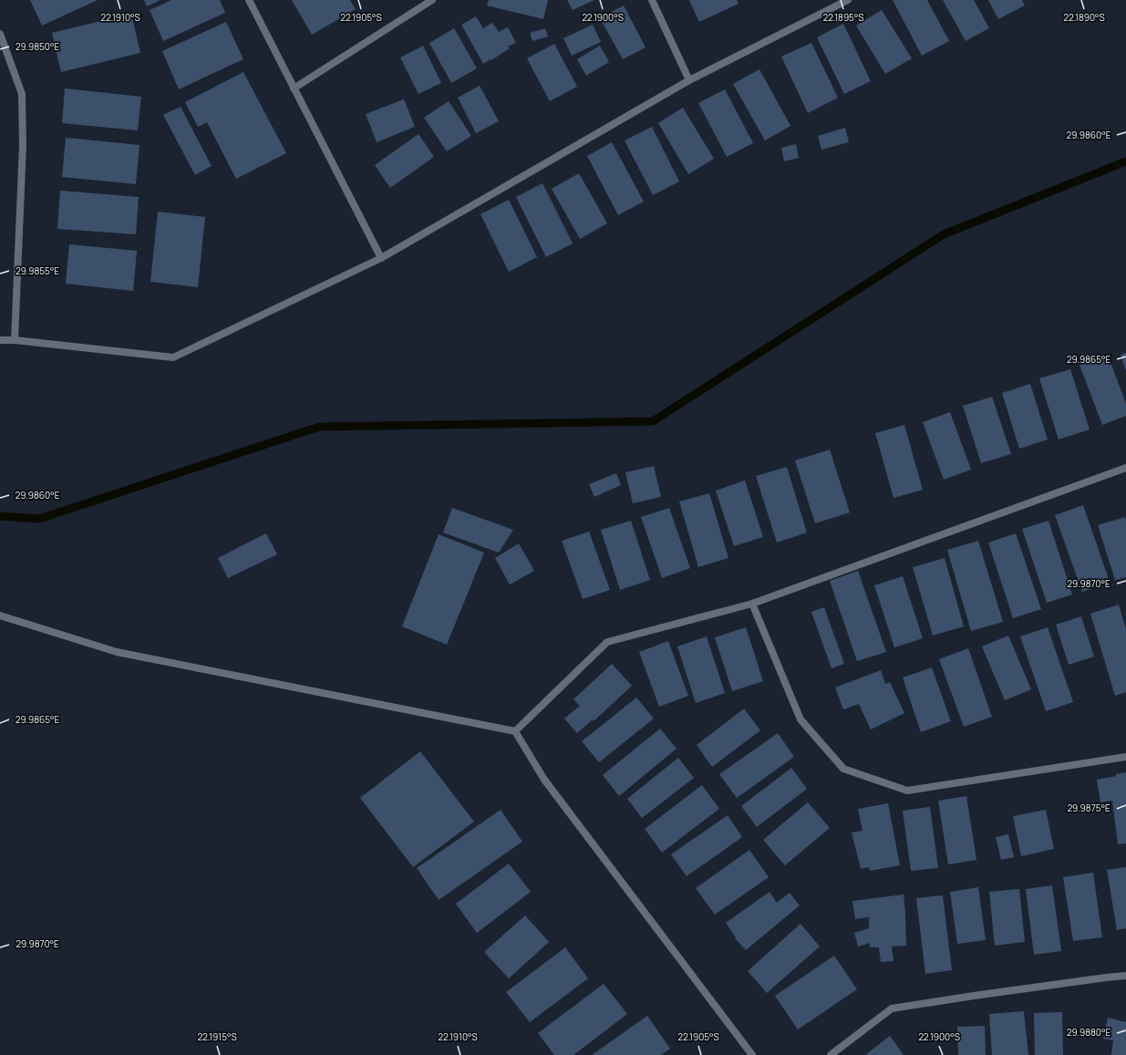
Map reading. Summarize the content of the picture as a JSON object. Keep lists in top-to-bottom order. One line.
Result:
{"coordinates":["22.1890°S","22.1910°S","22.1905°S","22.1900°S","22.1895°S","29.9850°E","29.9860°E","29.9855°E","29.9865°E","29.9870°E","29.9875°E","29.9880°E","22.1915°S"]}
